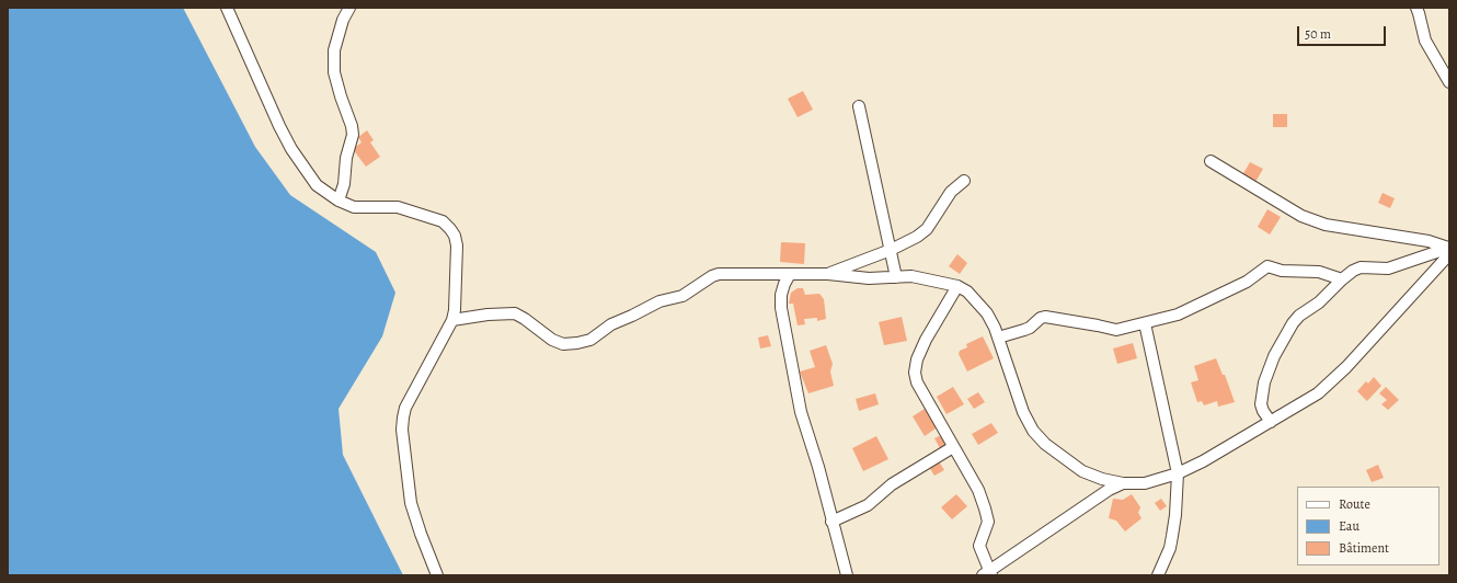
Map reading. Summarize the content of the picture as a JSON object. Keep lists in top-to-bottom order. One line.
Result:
{"legend":["Route","Eau","Bâtiment"],"scale_bar":"50 m"}
